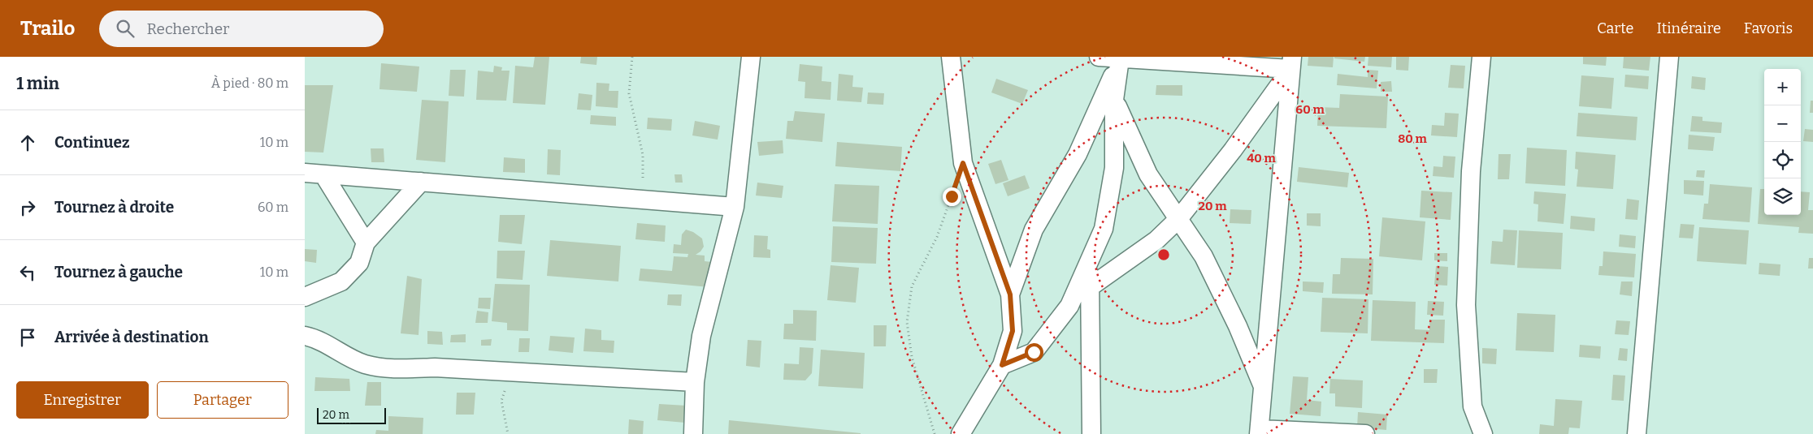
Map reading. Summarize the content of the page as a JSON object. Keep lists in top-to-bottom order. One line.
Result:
{"scale_bar":"20 m","page":{"header":"Trailo","search":"Rechercher","nav":["Carte","Itinéraire","Favoris"],"heading":["1 min","À pied · 80 m"],"map_buttons":["+","−"],"list":[["Continuez","10 m"],["Tournez à droite","60 m"],["Tournez à gauche","10 m"],"Arrivée à destination"],"buttons":["Enregistrer","Partager"],"scale":"20 m"},"rings":["60 m","80 m","40 m","20 m"]}
